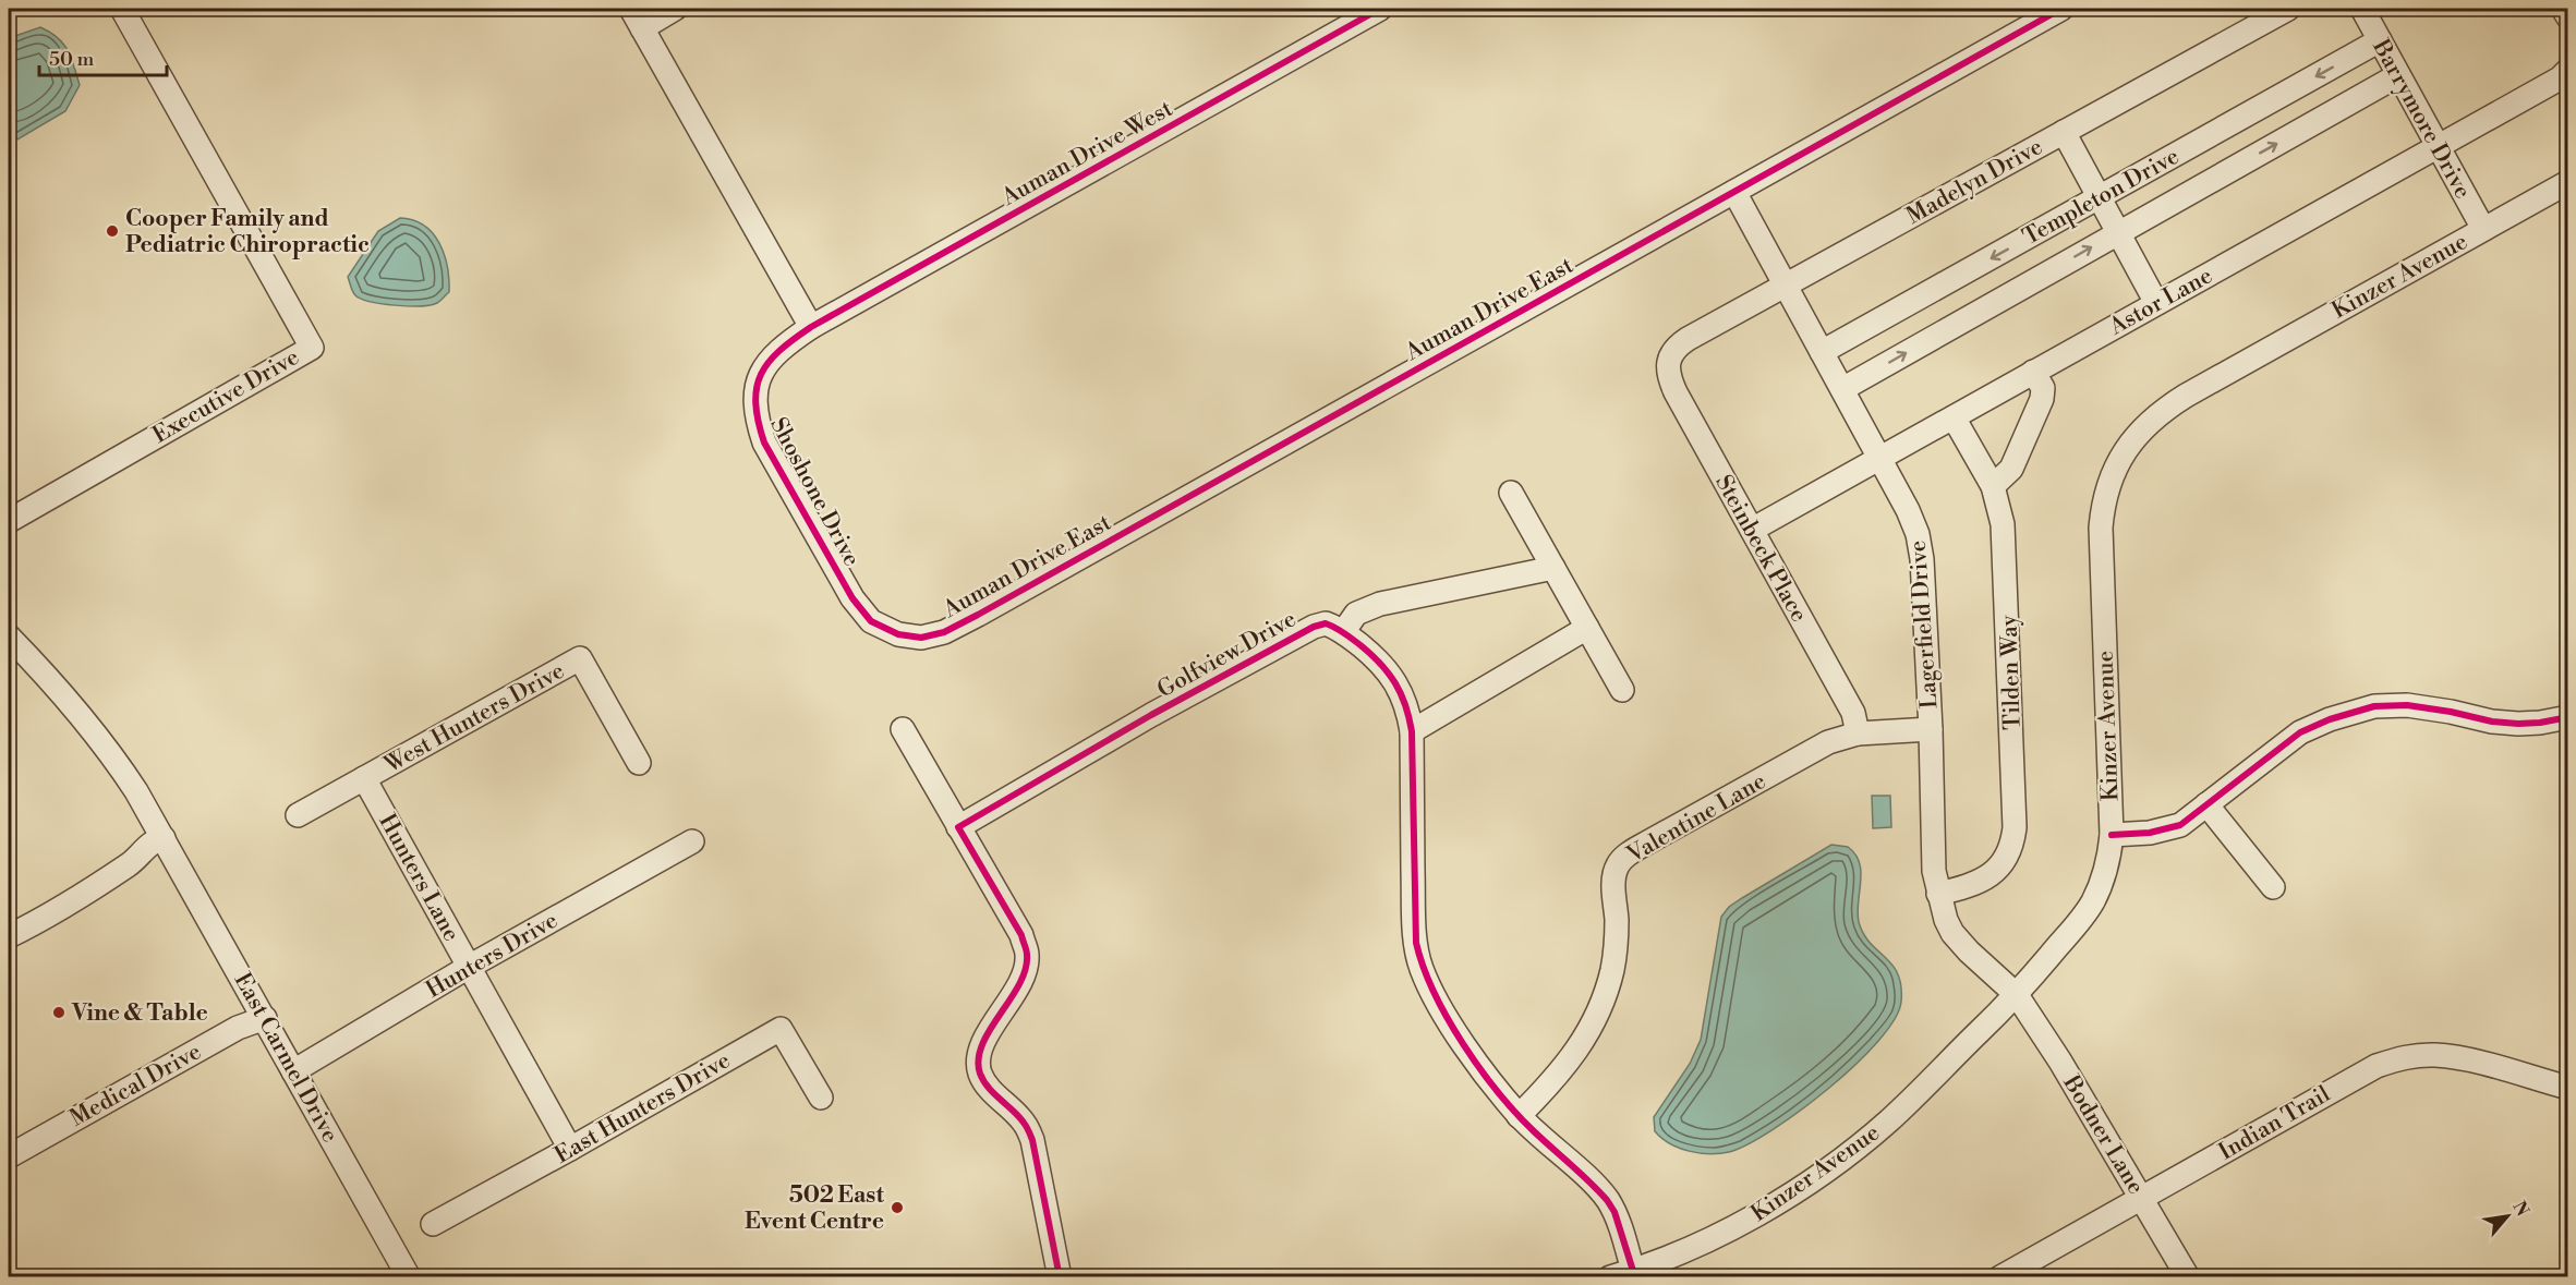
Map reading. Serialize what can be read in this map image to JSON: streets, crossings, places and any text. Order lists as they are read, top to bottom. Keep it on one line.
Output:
{"streets":{"street":["Barrymore Drive","Auman Drive West","Madelyn Drive","Templeton Drive","Kinzer Avenue","Astor Lane","Auman Drive East","Executive Drive","Shoshone Drive","Steinbeck Place","Lagerfield Drive","Golfview Drive","Tilden Way","West Hunters Drive","Valentine Lane","Hunters Lane","Hunters Drive","East Carmel Drive","Medical Drive","East Hunters Drive","Indian Trail","Bodner Lane"]},"crossings":[["Barrymore Drive","Templeton Drive"],["Barrymore Drive","Kinzer Avenue"],["Barrymore Drive","Astor Lane"],["Auman Drive West","Shoshone Drive"],["Madelyn Drive","Steinbeck Place"],["Madelyn Drive","Lagerfield Drive"],["Templeton Drive","Lagerfield Drive"],["Kinzer Avenue","Lagerfield Drive"],["Kinzer Avenue","Golfview Drive"],["Kinzer Avenue","Bodner Lane"],["Astor Lane","Steinbeck Place"],["Astor Lane","Lagerfield Drive"],["Astor Lane","Tilden Way"],["Auman Drive East","Shoshone Drive"],["Auman Drive East","Lagerfield Drive"],["Steinbeck Place","Valentine Lane"],["Lagerfield Drive","Tilden Way"],["Lagerfield Drive","Valentine Lane"],["Lagerfield Drive","Bodner Lane"],["Golfview Drive","Valentine Lane"],["West Hunters Drive","Hunters Lane"],["Hunters Lane","Hunters Drive"],["Hunters Lane","East Hunters Drive"],["Hunters Drive","East Carmel Drive"],["East Carmel Drive","Medical Drive"],["Indian Trail","Bodner Lane"]],"places":["Cooper Family and Pediatric Chiropractic","Vine & Table","502 East Event Centre"],"scale_bar":"50 m","north":"top right"}
